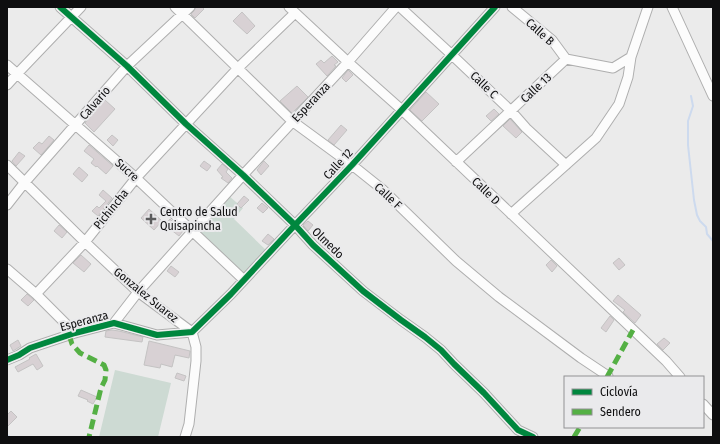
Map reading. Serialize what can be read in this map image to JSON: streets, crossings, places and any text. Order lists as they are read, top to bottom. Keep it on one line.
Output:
{"streets":{"street":["Calle B","Calle C","Calle 13","Esperanza","Calvario","Calle 12","Sucre","Calle D","Calle F","Pichincha","Olmedo","Gonzalez Suarez"]},"crossings":[["Calle B","Calle 13"],["Calle C","Calle 13"],["Calle C","Calle 12"],["Calle 13","Calle D"],["Esperanza","Calle 12"],["Esperanza","Sucre"],["Esperanza","Calle D"],["Esperanza","Calle F"],["Esperanza","Olmedo"],["Esperanza","Gonzalez Suarez"],["Calvario","Sucre"],["Calvario","Calle F"],["Calvario","Olmedo"],["Calvario","Gonzalez Suarez"],["Calle 12","Sucre"],["Calle 12","Calle D"],["Calle 12","Calle F"],["Calle 12","Olmedo"],["Calle 12","Gonzalez Suarez"],["Sucre","Pichincha"],["Calle D","Pichincha"],["Calle F","Pichincha"],["Pichincha","Olmedo"],["Pichincha","Gonzalez Suarez"]],"places":{"health":["Centro de Salud Quisapincha"]},"legend":["Ciclovía","Sendero"]}
